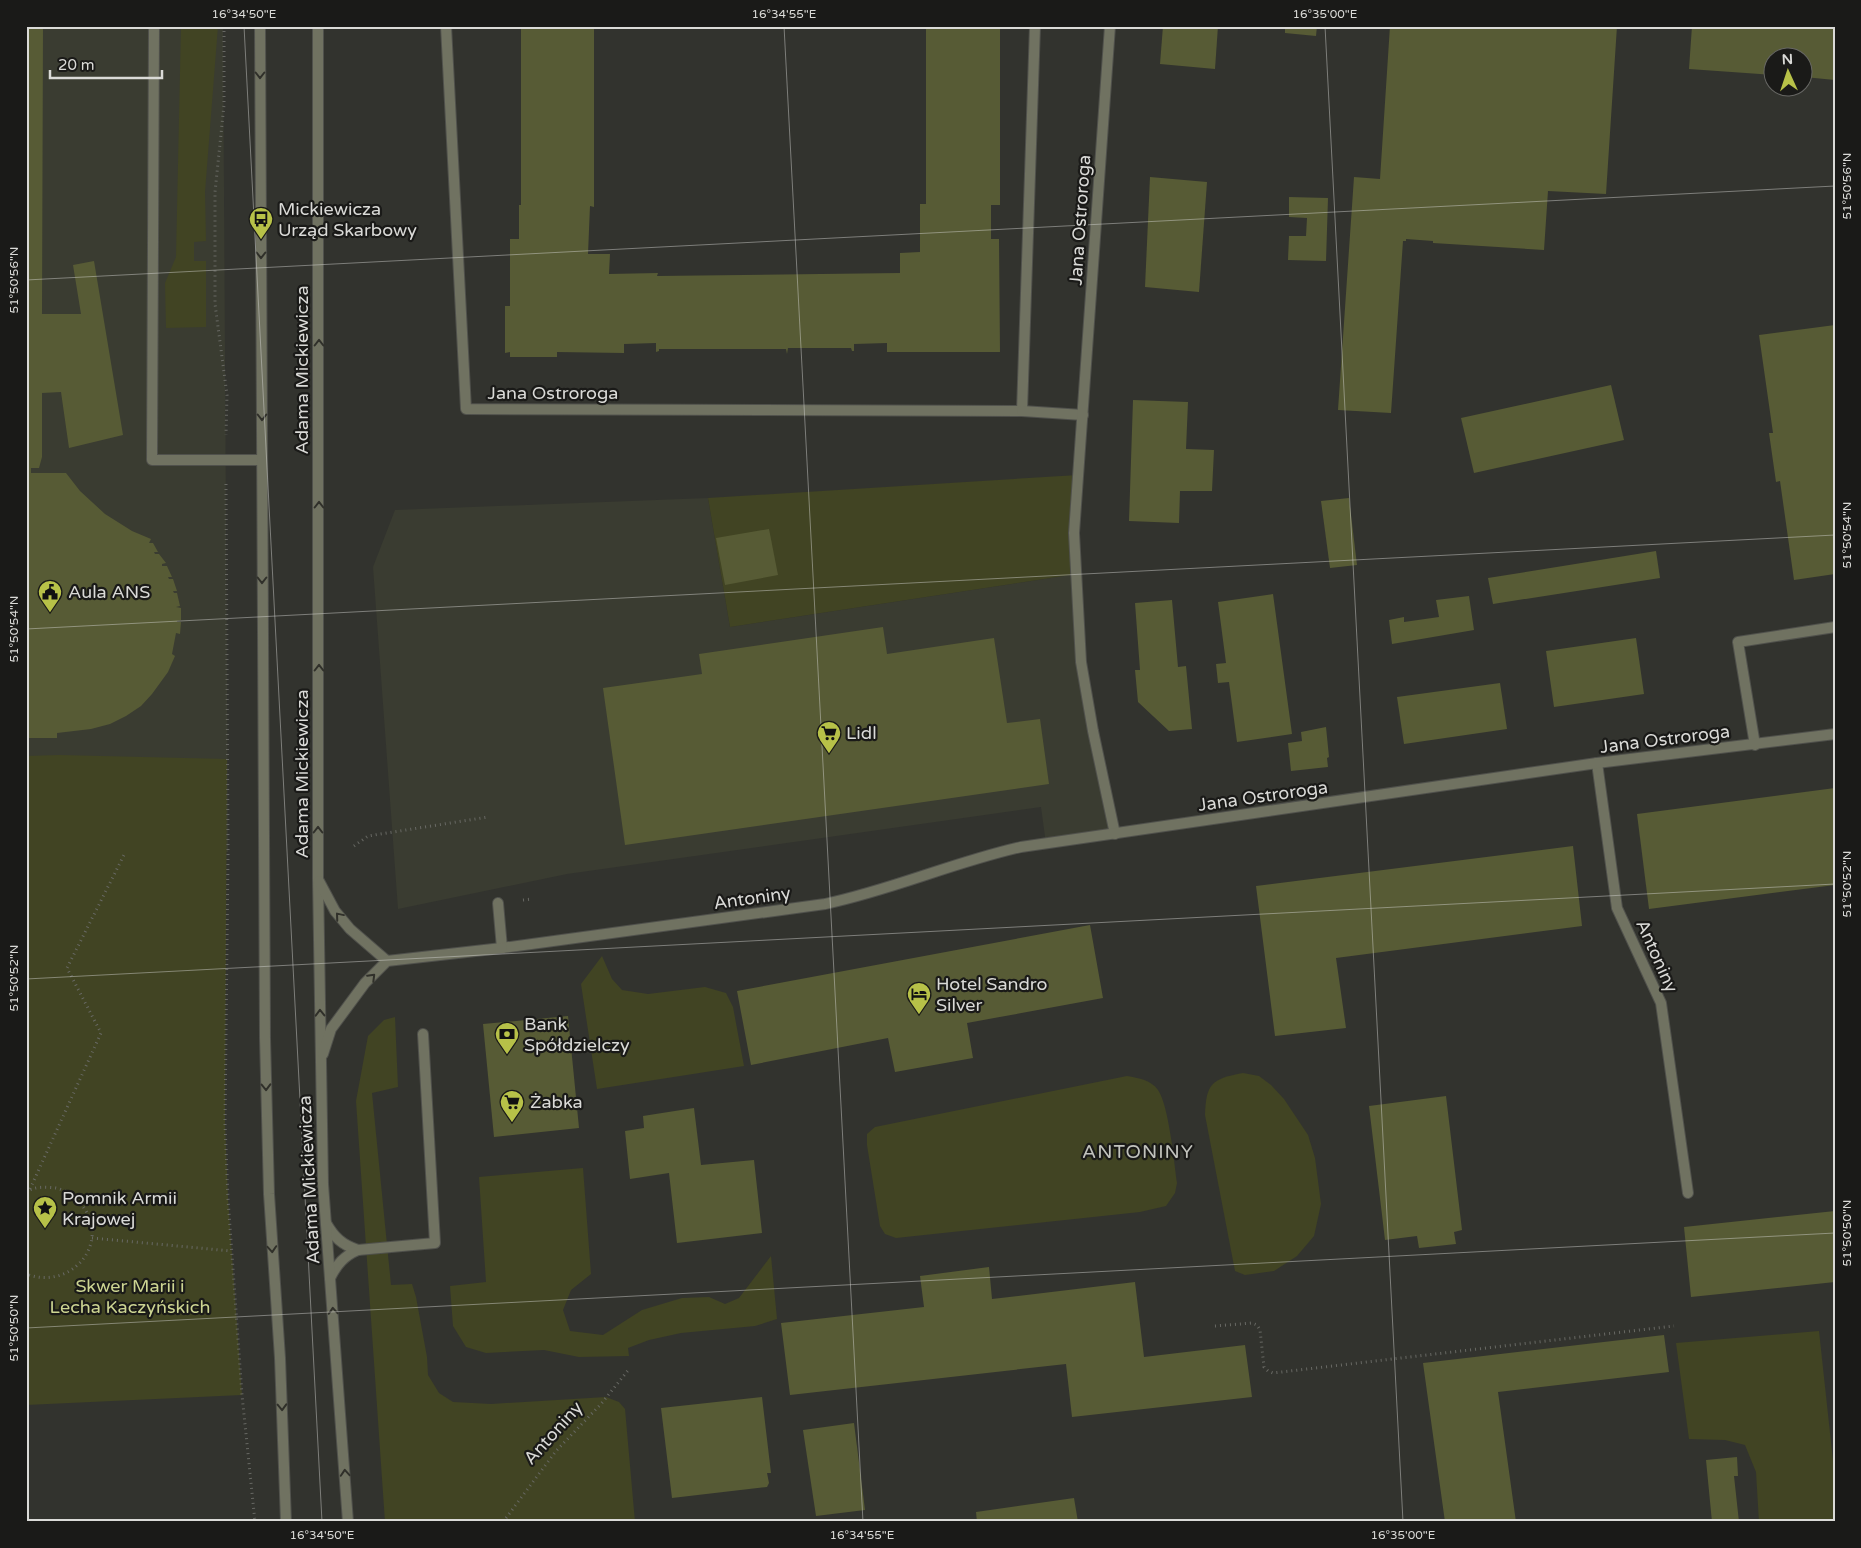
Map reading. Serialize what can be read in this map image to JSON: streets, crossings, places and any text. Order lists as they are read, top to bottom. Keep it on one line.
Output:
{"streets":{"street":["Jana Ostroroga","Adama Mickiewicza","Antoniny"]},"crossings":[["Jana Ostroroga","Antoniny"]],"districts":["ANTONINY"],"parks":["Skwer Marii i Lecha Kaczyńskich"],"places":{"bus stop":["Mickiewicza Urząd Skarbowy"],"public building":["Aula ANS"],"supermarket":["Lidl","Żabka"],"hotel":["Hotel Sandro Silver"],"bank":["Bank Spółdzielczy"],"place":["Pomnik Armii Krajowej"]},"scale_bar":"20 m","north":"top","coordinates":["16°34'50\"E","16°34'55\"E","16°35'00\"E","51°50'56\"N","51°50'54\"N","51°50'52\"N","51°50'50\"N"]}
